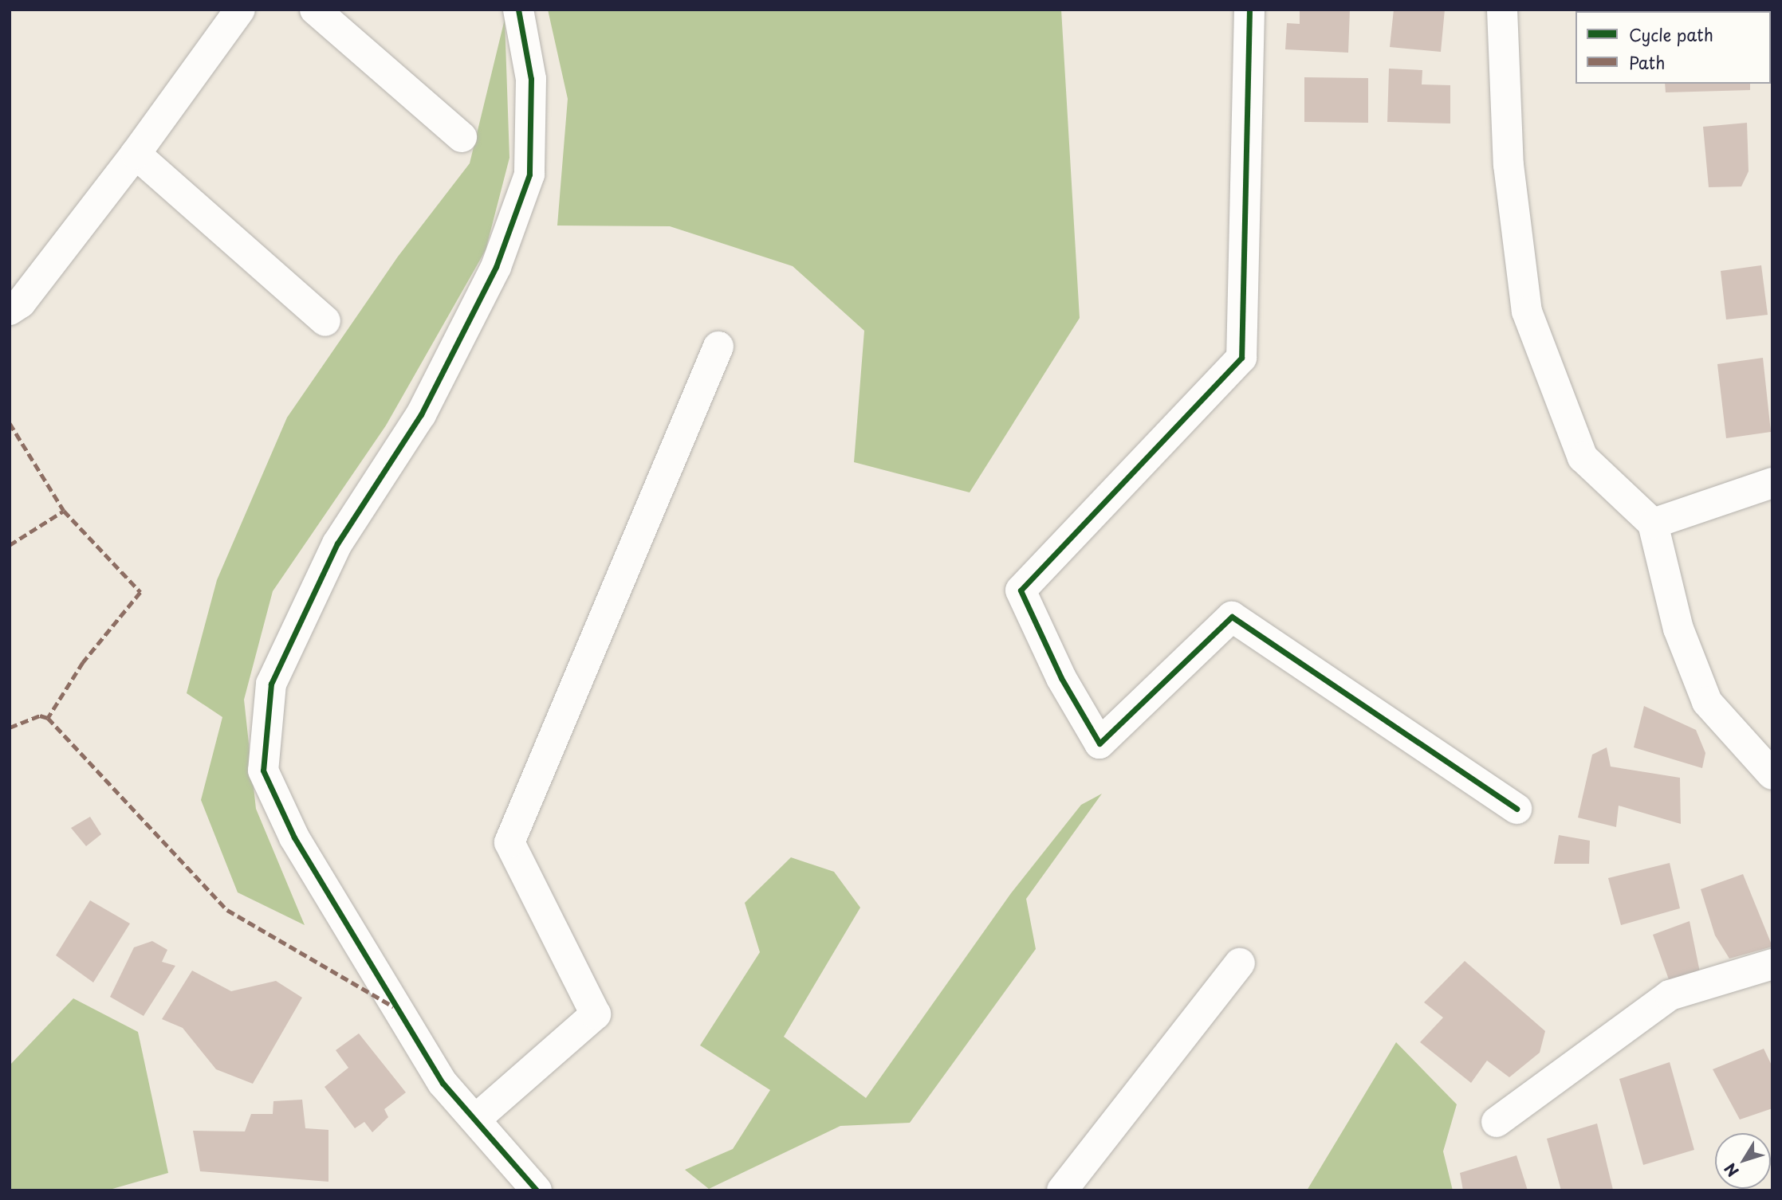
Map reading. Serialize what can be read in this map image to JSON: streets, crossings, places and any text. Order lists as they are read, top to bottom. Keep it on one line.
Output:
{"legend":["Cycle path","Path"],"north":"bottom left"}
